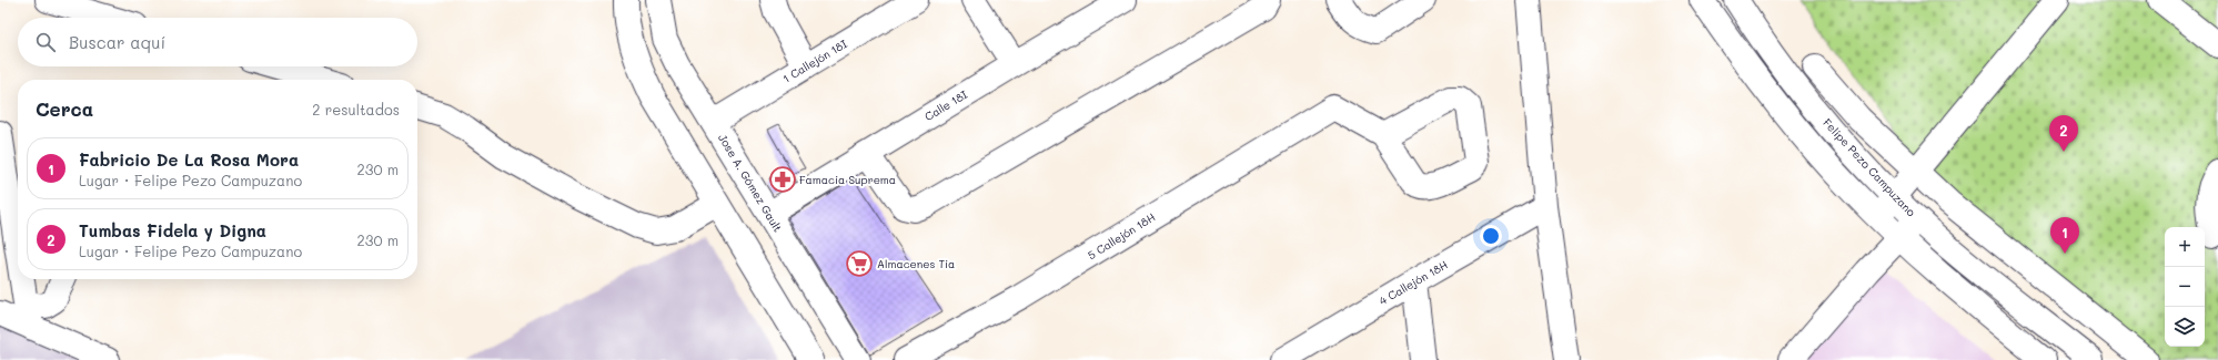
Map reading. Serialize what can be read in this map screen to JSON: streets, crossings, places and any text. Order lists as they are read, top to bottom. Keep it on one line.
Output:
{"streets":{"street":["1 Callejón 18I","Calle 18I","Felipe Pezo Campuzano","Jose A. Gómez Gault","5 Callejón 18H","4 Callejón 18H"]},"crossings":[["1 Callejón 18I","Jose A. Gómez Gault"],["Calle 18I","Jose A. Gómez Gault"]],"places":{"pharmacy":["Famacia Suprema"],"supermarket":["Almacenes Tia"]},"page":{"search":"Buscar aquí","heading":["Cerca","2 resultados"],"pins":["2","1"],"list":[{"mark":"1","name":"Fabricio De La Rosa Mora","note":"Lugar · Felipe Pezo Campuzano","value":"230 m"},{"mark":"2","name":"Tumbas Fidela y Digna","note":"Lugar · Felipe Pezo Campuzano","value":"230 m"}],"map_buttons":["+","−"]}}
